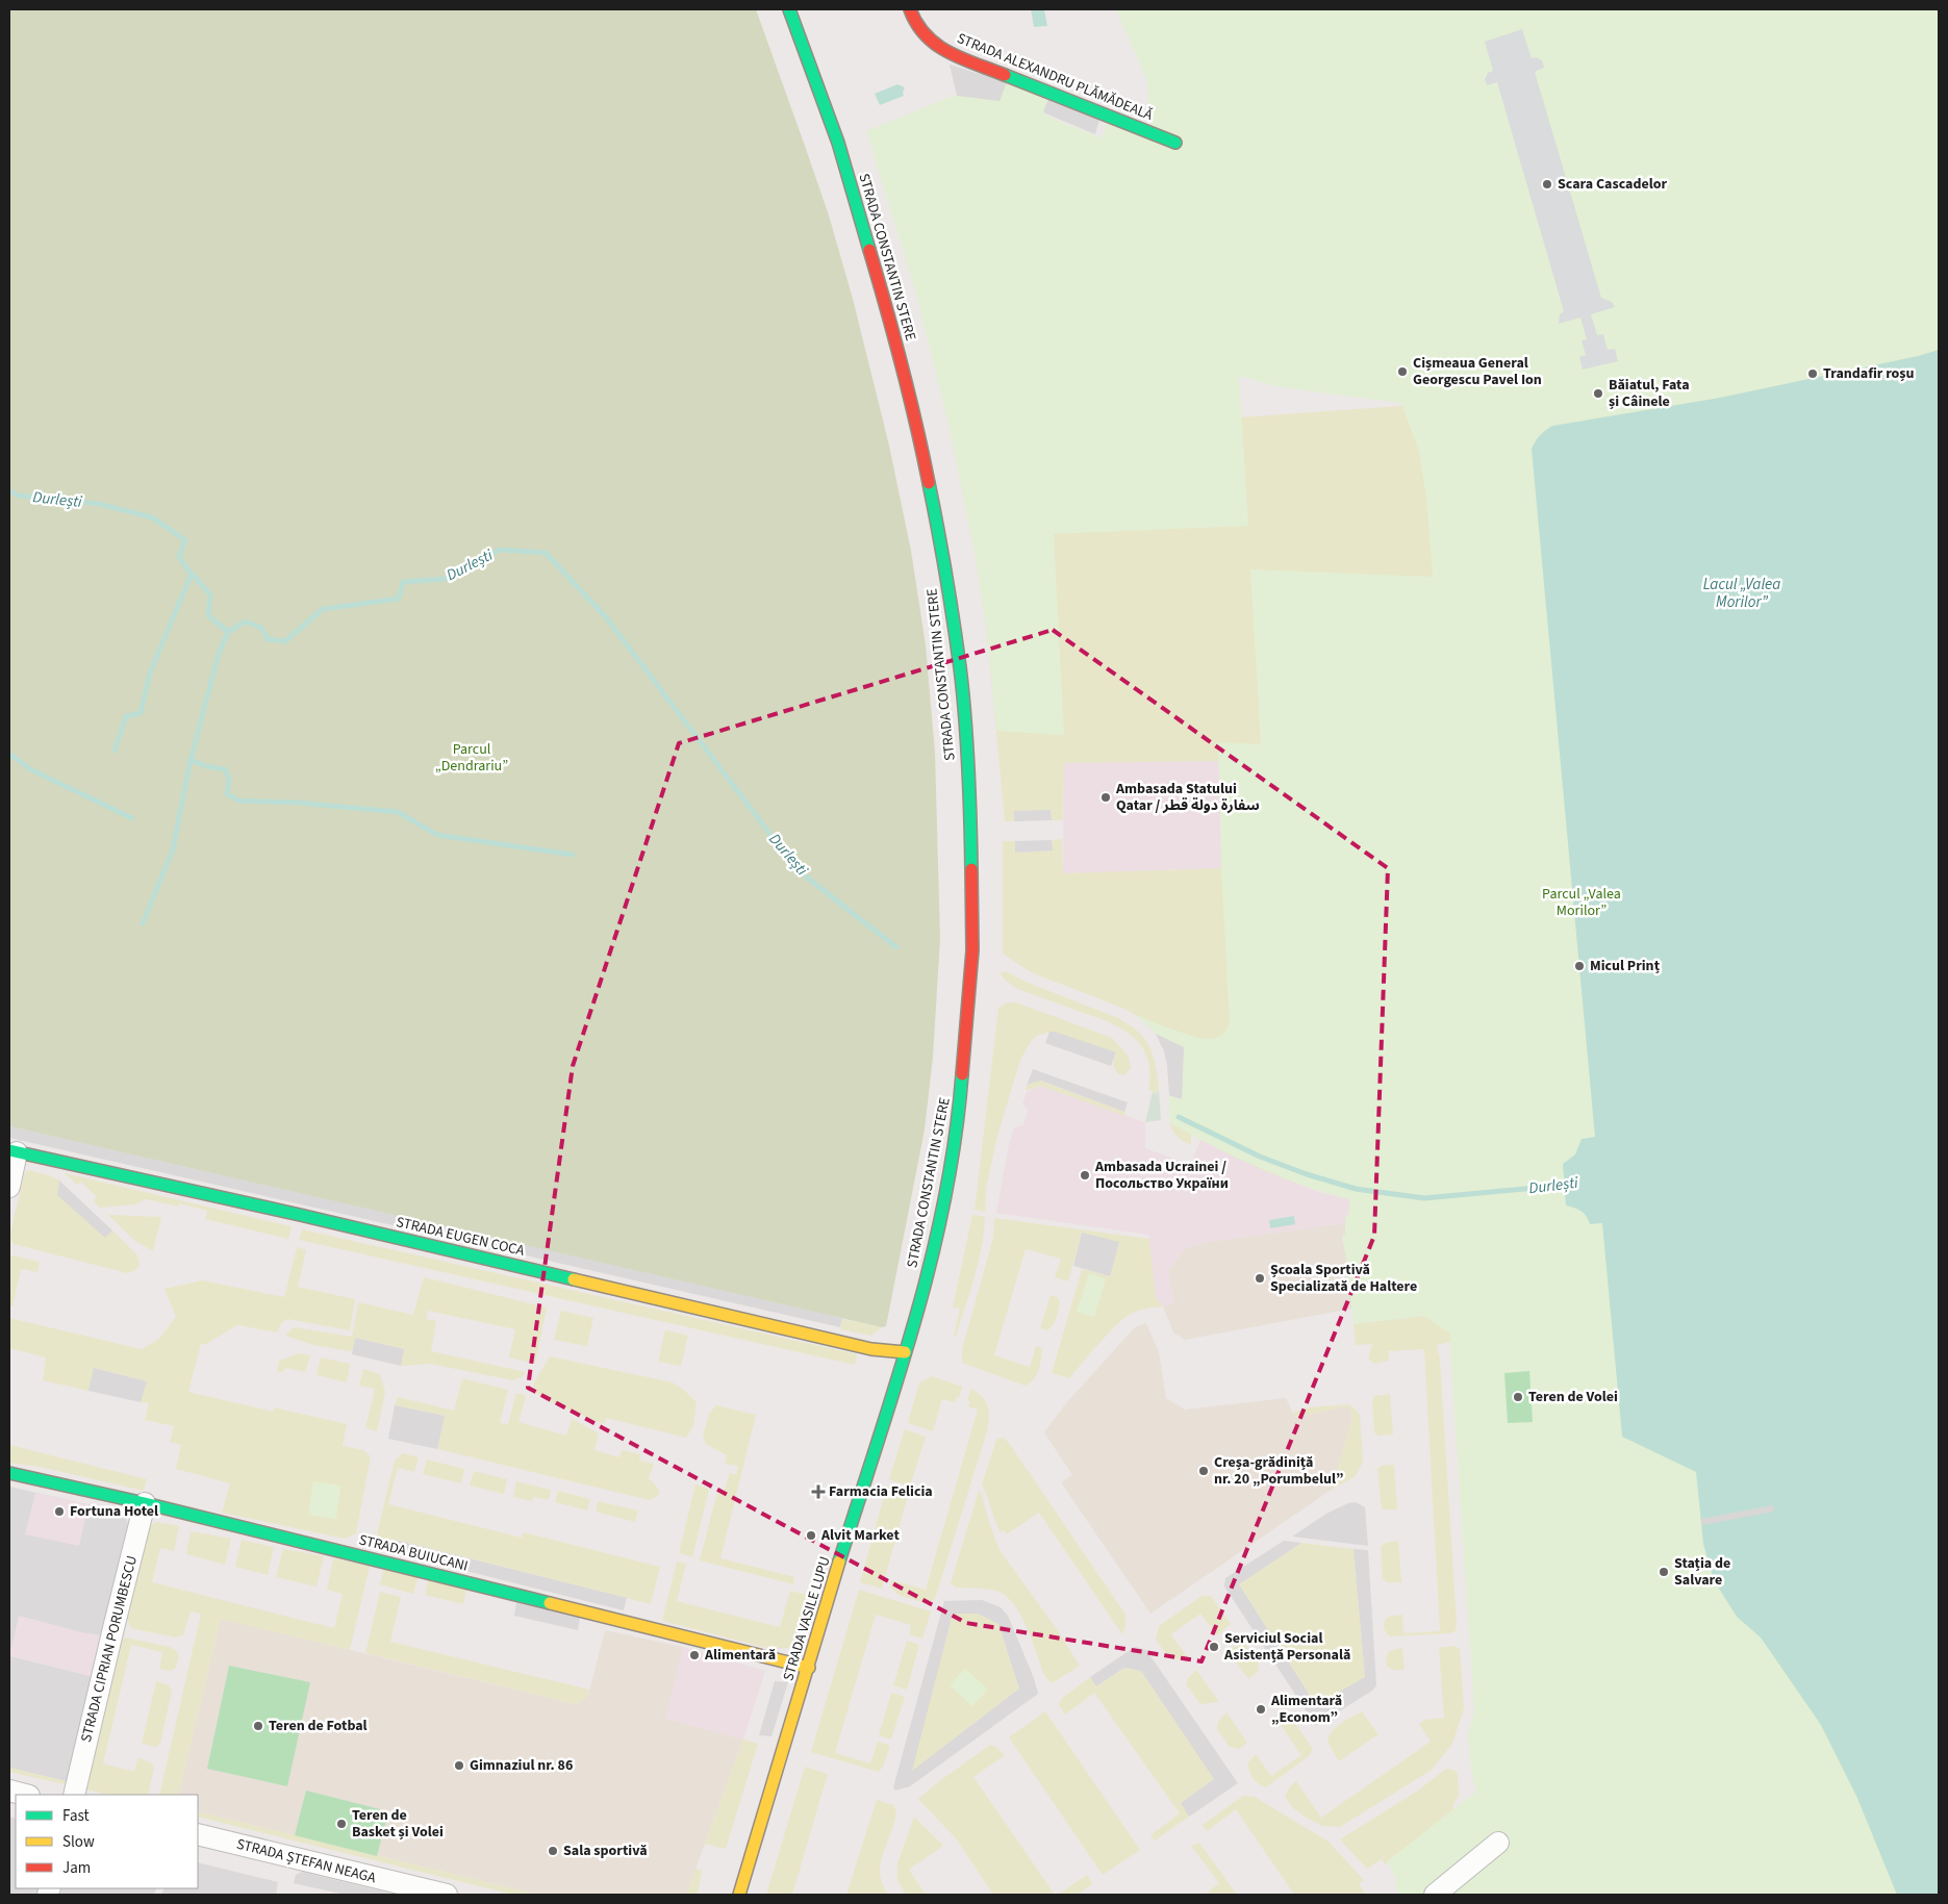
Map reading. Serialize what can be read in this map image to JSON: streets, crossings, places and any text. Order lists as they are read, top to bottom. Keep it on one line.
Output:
{"streets":{"street":["STRADA ALEXANDRU PLĂMĂDEALĂ","STRADA CONSTANTIN STERE","STRADA EUGEN COCA","STRADA BUIUCANI","STRADA VASILE LUPU","STRADA CIPRIAN PORUMBESCU","STRADA ȘTEFAN NEAGA"]},"crossings":[["STRADA CONSTANTIN STERE","STRADA EUGEN COCA"],["STRADA CONSTANTIN STERE","STRADA VASILE LUPU"],["STRADA EUGEN COCA","STRADA VASILE LUPU"],["STRADA BUIUCANI","STRADA VASILE LUPU"],["STRADA BUIUCANI","STRADA CIPRIAN PORUMBESCU"]],"water":["Durlești","Lacul „Valea Morilor”"],"parks":["Parcul „Dendrariu”","Parcul „Valea Morilor”"],"places":{"other":["Scara Cascadelor","Cișmeaua General Georgescu Pavel Ion","Trandafir roșu","Băiatul, Fata și Câinele","Ambasada Statului Qatar / سفارة دولة قطر","Micul Prinț","Ambasada Ucrainei / Посольство України","Școala Sportivă Specializată de Haltere","Teren de Volei","Creșa-grădiniță nr. 20 „Porumbelul”","Fortuna Hotel","Alvit Market","Stația de Salvare","Serviciul Social Asistență Personală","Alimentară","Alimentară „Econom”","Teren de Fotbal","Gimnaziul nr. 86","Teren de Basket și Volei","Sala sportivă"],"health":["Farmacia Felicia"]},"legend":["Fast","Slow","Jam"]}
